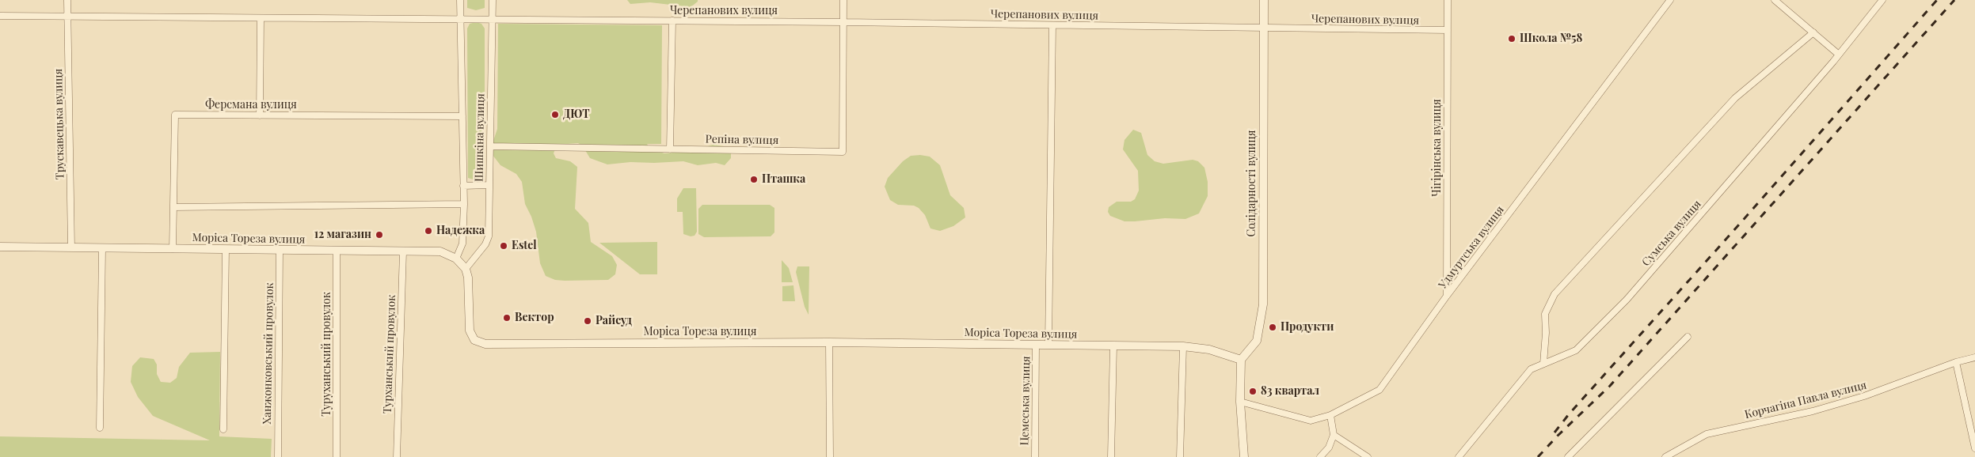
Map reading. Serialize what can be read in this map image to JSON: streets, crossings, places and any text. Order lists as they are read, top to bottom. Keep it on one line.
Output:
{"streets":{"street":["Черепанових вулиця","Ферсмана вулиця","Трускавецька вулиця","Шишкiна вулиця","Репiна вулиця","Чiгiрiнська вулиця","Солідарності вулиця","Сумська вулиця","Моріса Тореза вулиця","Удмуртська вулиця","Ханжонковський провулок","Туруханський провулок","Турханський провулок","Корчагіна Павла вулиця","Цемеська вулиця"]},"crossings":[["Черепанових вулиця","Трускавецька вулиця"],["Черепанових вулиця","Шишкiна вулиця"],["Черепанових вулиця","Репiна вулиця"],["Черепанових вулиця","Чiгiрiнська вулиця"],["Черепанових вулиця","Солідарності вулиця"],["Ферсмана вулиця","Моріса Тореза вулиця"],["Трускавецька вулиця","Моріса Тореза вулиця"],["Шишкiна вулиця","Репiна вулиця"],["Шишкiна вулиця","Моріса Тореза вулиця"],["Чiгiрiнська вулиця","Удмуртська вулиця"],["Солідарності вулиця","Моріса Тореза вулиця"],["Моріса Тореза вулиця","Ханжонковський провулок"],["Моріса Тореза вулиця","Туруханський провулок"],["Моріса Тореза вулиця","Турханський провулок"],["Моріса Тореза вулиця","Цемеська вулиця"]],"places":["Школа №58","ДЮТ","Пташка","Надежка","12 магазин","Estel","Вектор","Райсуд","Продукти","83 квартал"]}
